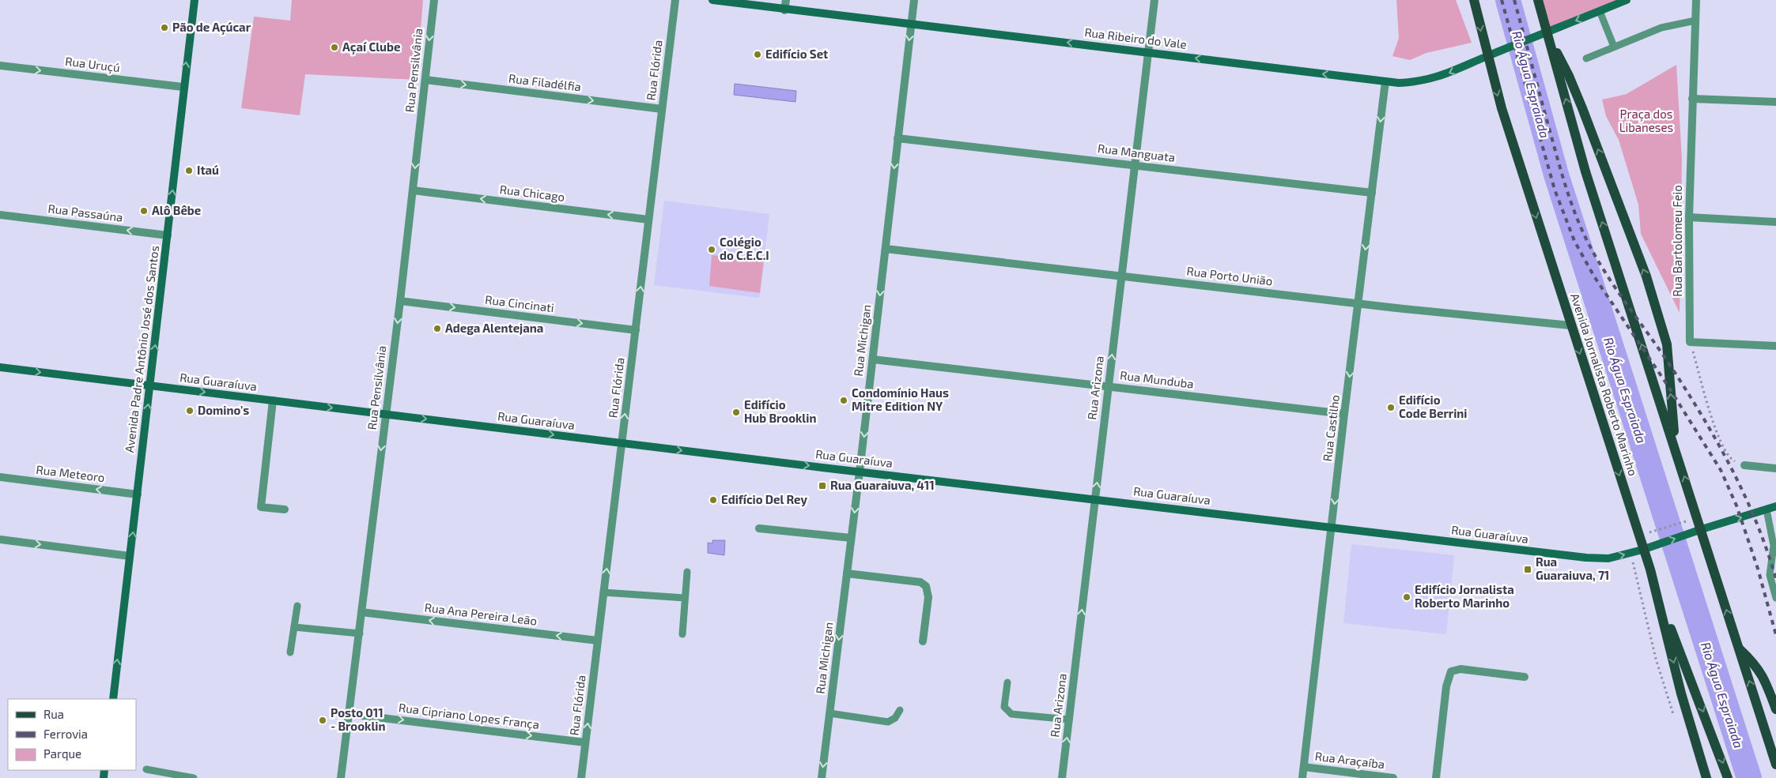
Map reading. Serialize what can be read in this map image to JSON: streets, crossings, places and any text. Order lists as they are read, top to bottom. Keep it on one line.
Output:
{"streets":{"main road":["Avenida Jornalista Roberto Marinho"],"street":["Rua Ribeiro do Vale","Rua Uruçú","Rua Pensilvânia","Rua Flórida","Rua Filadélfia","Rua Manguata","Rua Chicago","Rua Passaúna","Rua Bartolomeu Feio","Rua Porto União","Rua Cincinati","Rua Michigan","Avenida Padre Antônio José dos Santos","Rua Munduba","Rua Guaraíuva","Rua Arizona","Rua Castilho","Rua Meteoro","Rua Ana Pereira Leão","Rua Cipriano Lopes França","Rua Araçaíba"]},"crossings":[["Rua Ribeiro do Vale","Rua Michigan"],["Rua Ribeiro do Vale","Avenida Jornalista Roberto Marinho"],["Rua Ribeiro do Vale","Rua Arizona"],["Rua Ribeiro do Vale","Rua Castilho"],["Rua Uruçú","Avenida Padre Antônio José dos Santos"],["Rua Pensilvânia","Rua Filadélfia"],["Rua Pensilvânia","Rua Chicago"],["Rua Pensilvânia","Rua Cincinati"],["Rua Pensilvânia","Rua Guaraíuva"],["Rua Pensilvânia","Rua Ana Pereira Leão"],["Rua Pensilvânia","Rua Cipriano Lopes França"],["Rua Flórida","Rua Filadélfia"],["Rua Flórida","Rua Chicago"],["Rua Flórida","Rua Cincinati"],["Rua Flórida","Rua Guaraíuva"],["Rua Flórida","Rua Ana Pereira Leão"],["Rua Flórida","Rua Cipriano Lopes França"],["Rua Manguata","Rua Michigan"],["Rua Manguata","Rua Arizona"],["Rua Manguata","Rua Castilho"],["Rua Passaúna","Avenida Padre Antônio José dos Santos"],["Rua Porto União","Rua Michigan"],["Rua Porto União","Avenida Jornalista Roberto Marinho"],["Rua Porto União","Rua Arizona"],["Rua Porto União","Rua Castilho"],["Rua Michigan","Rua Munduba"],["Rua Michigan","Rua Guaraíuva"],["Avenida Padre Antônio José dos Santos","Rua Guaraíuva"],["Avenida Padre Antônio José dos Santos","Rua Meteoro"],["Rua Munduba","Rua Arizona"],["Rua Munduba","Rua Castilho"],["Rua Guaraíuva","Avenida Jornalista Roberto Marinho"],["Rua Guaraíuva","Rua Arizona"],["Rua Guaraíuva","Rua Castilho"],["Rua Castilho","Rua Araçaíba"]],"one_way":["Rua Ribeiro do Vale","Rua Uruçú","Rua Pensilvânia","Rua Flórida","Rua Filadélfia","Rua Chicago","Rua Passaúna","Rua Cincinati","Rua Michigan","Avenida Padre Antônio José dos Santos","Rua Guaraíuva","Rua Arizona","Rua Castilho","Rua Ana Pereira Leão","Rua Cipriano Lopes França"],"water":["Rio Água Espraiada"],"parks":["Praça dos Libaneses"],"places":{"other":["Pão de Açúcar","Açaí Clube","Edifício Set","Itaú","Alô Bêbe","Colégio do C.E.C.I","Adega Alentejana","Condomínio Haus Mitre Edition NY","Edifício Code Berrini","Domino's","Edifício Hub Brooklin","Edifício Del Rey","Edifício Jornalista Roberto Marinho","Posto 011 - Brooklin"],"transit":["Rua Guaraiuva, 411","Rua Guaraiuva, 71"]},"legend":["Rua","Ferrovia","Parque"]}
